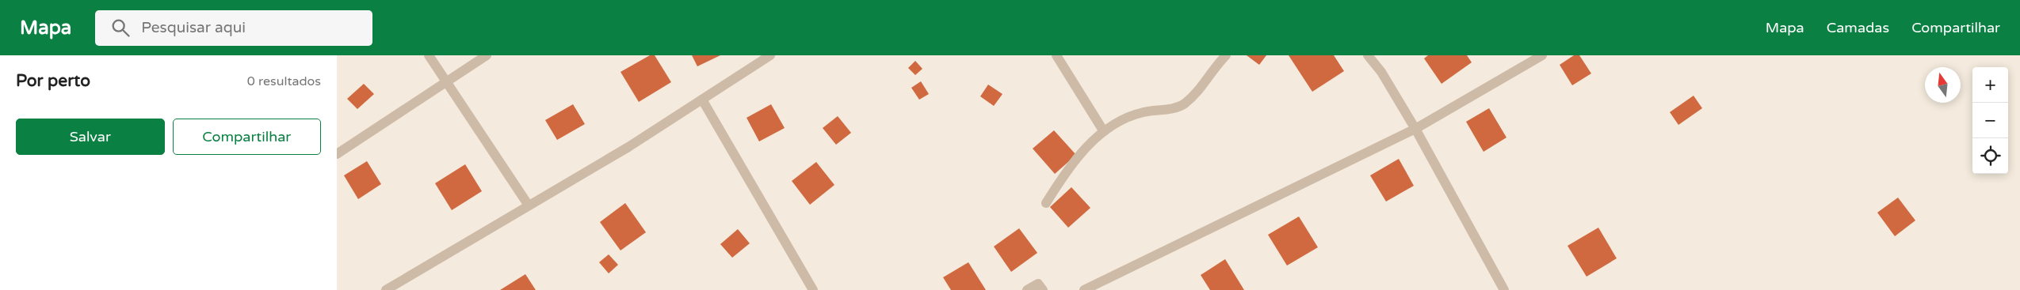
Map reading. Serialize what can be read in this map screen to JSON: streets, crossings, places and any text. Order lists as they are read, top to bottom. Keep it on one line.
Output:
{"north":"top","page":{"header":"Mapa","search":"Pesquisar aqui","nav":["Mapa","Camadas","Compartilhar"],"heading":["Por perto","0 resultados"],"map_buttons":["+","−"],"buttons":["Salvar","Compartilhar"]}}
